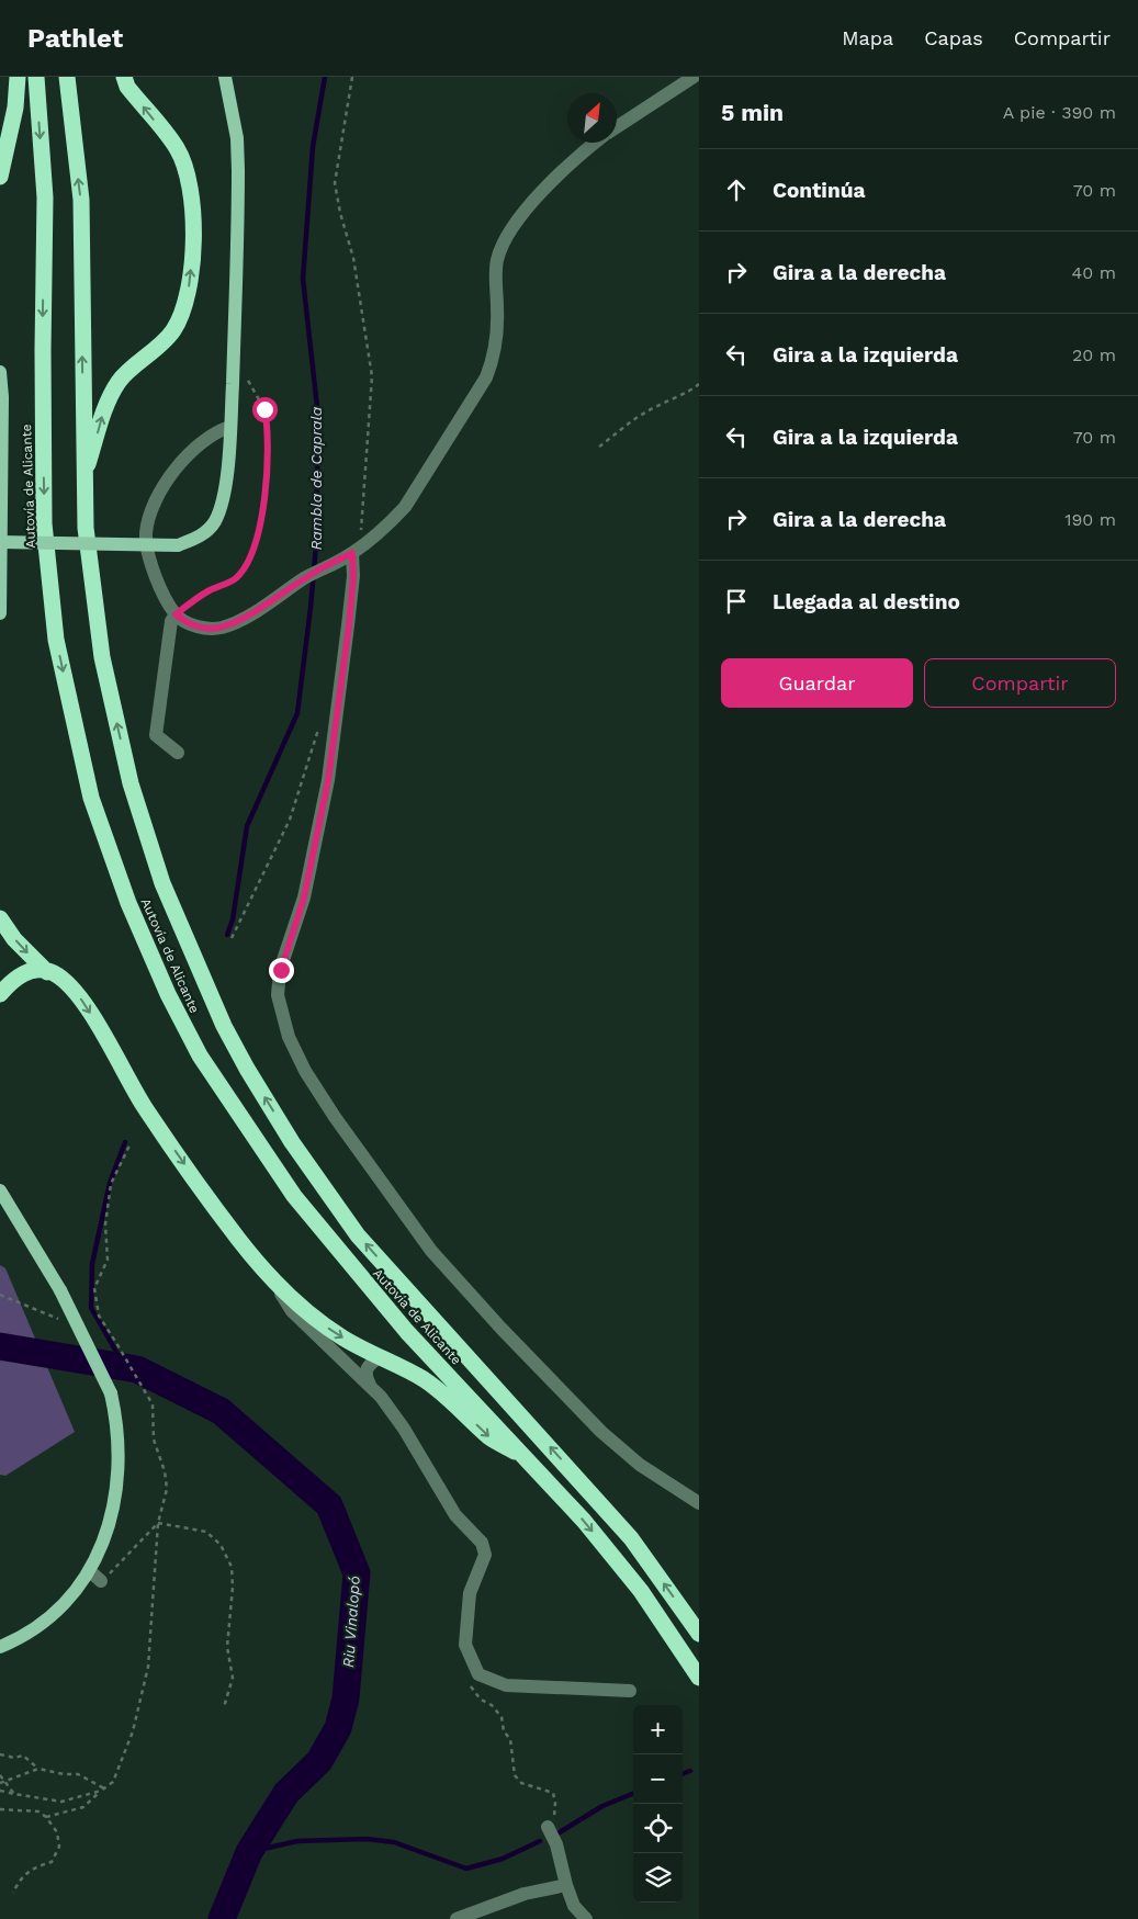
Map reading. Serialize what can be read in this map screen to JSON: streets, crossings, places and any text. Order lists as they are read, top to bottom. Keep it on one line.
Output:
{"streets":{"highway":["Autovía de Alicante"]},"water":["Rambla de Caprala","Riu Vinalopó"],"north":"top right","page":{"header":"Pathlet","nav":["Mapa","Capas","Compartir"],"heading":["5 min","A pie · 390 m"],"list":[["Continúa","70 m"],["Gira a la derecha","40 m"],["Gira a la izquierda","20 m"],["Gira a la izquierda","70 m"],["Gira a la derecha","190 m"],"Llegada al destino"],"buttons":["Guardar","Compartir"],"map_buttons":["+","−"]}}
